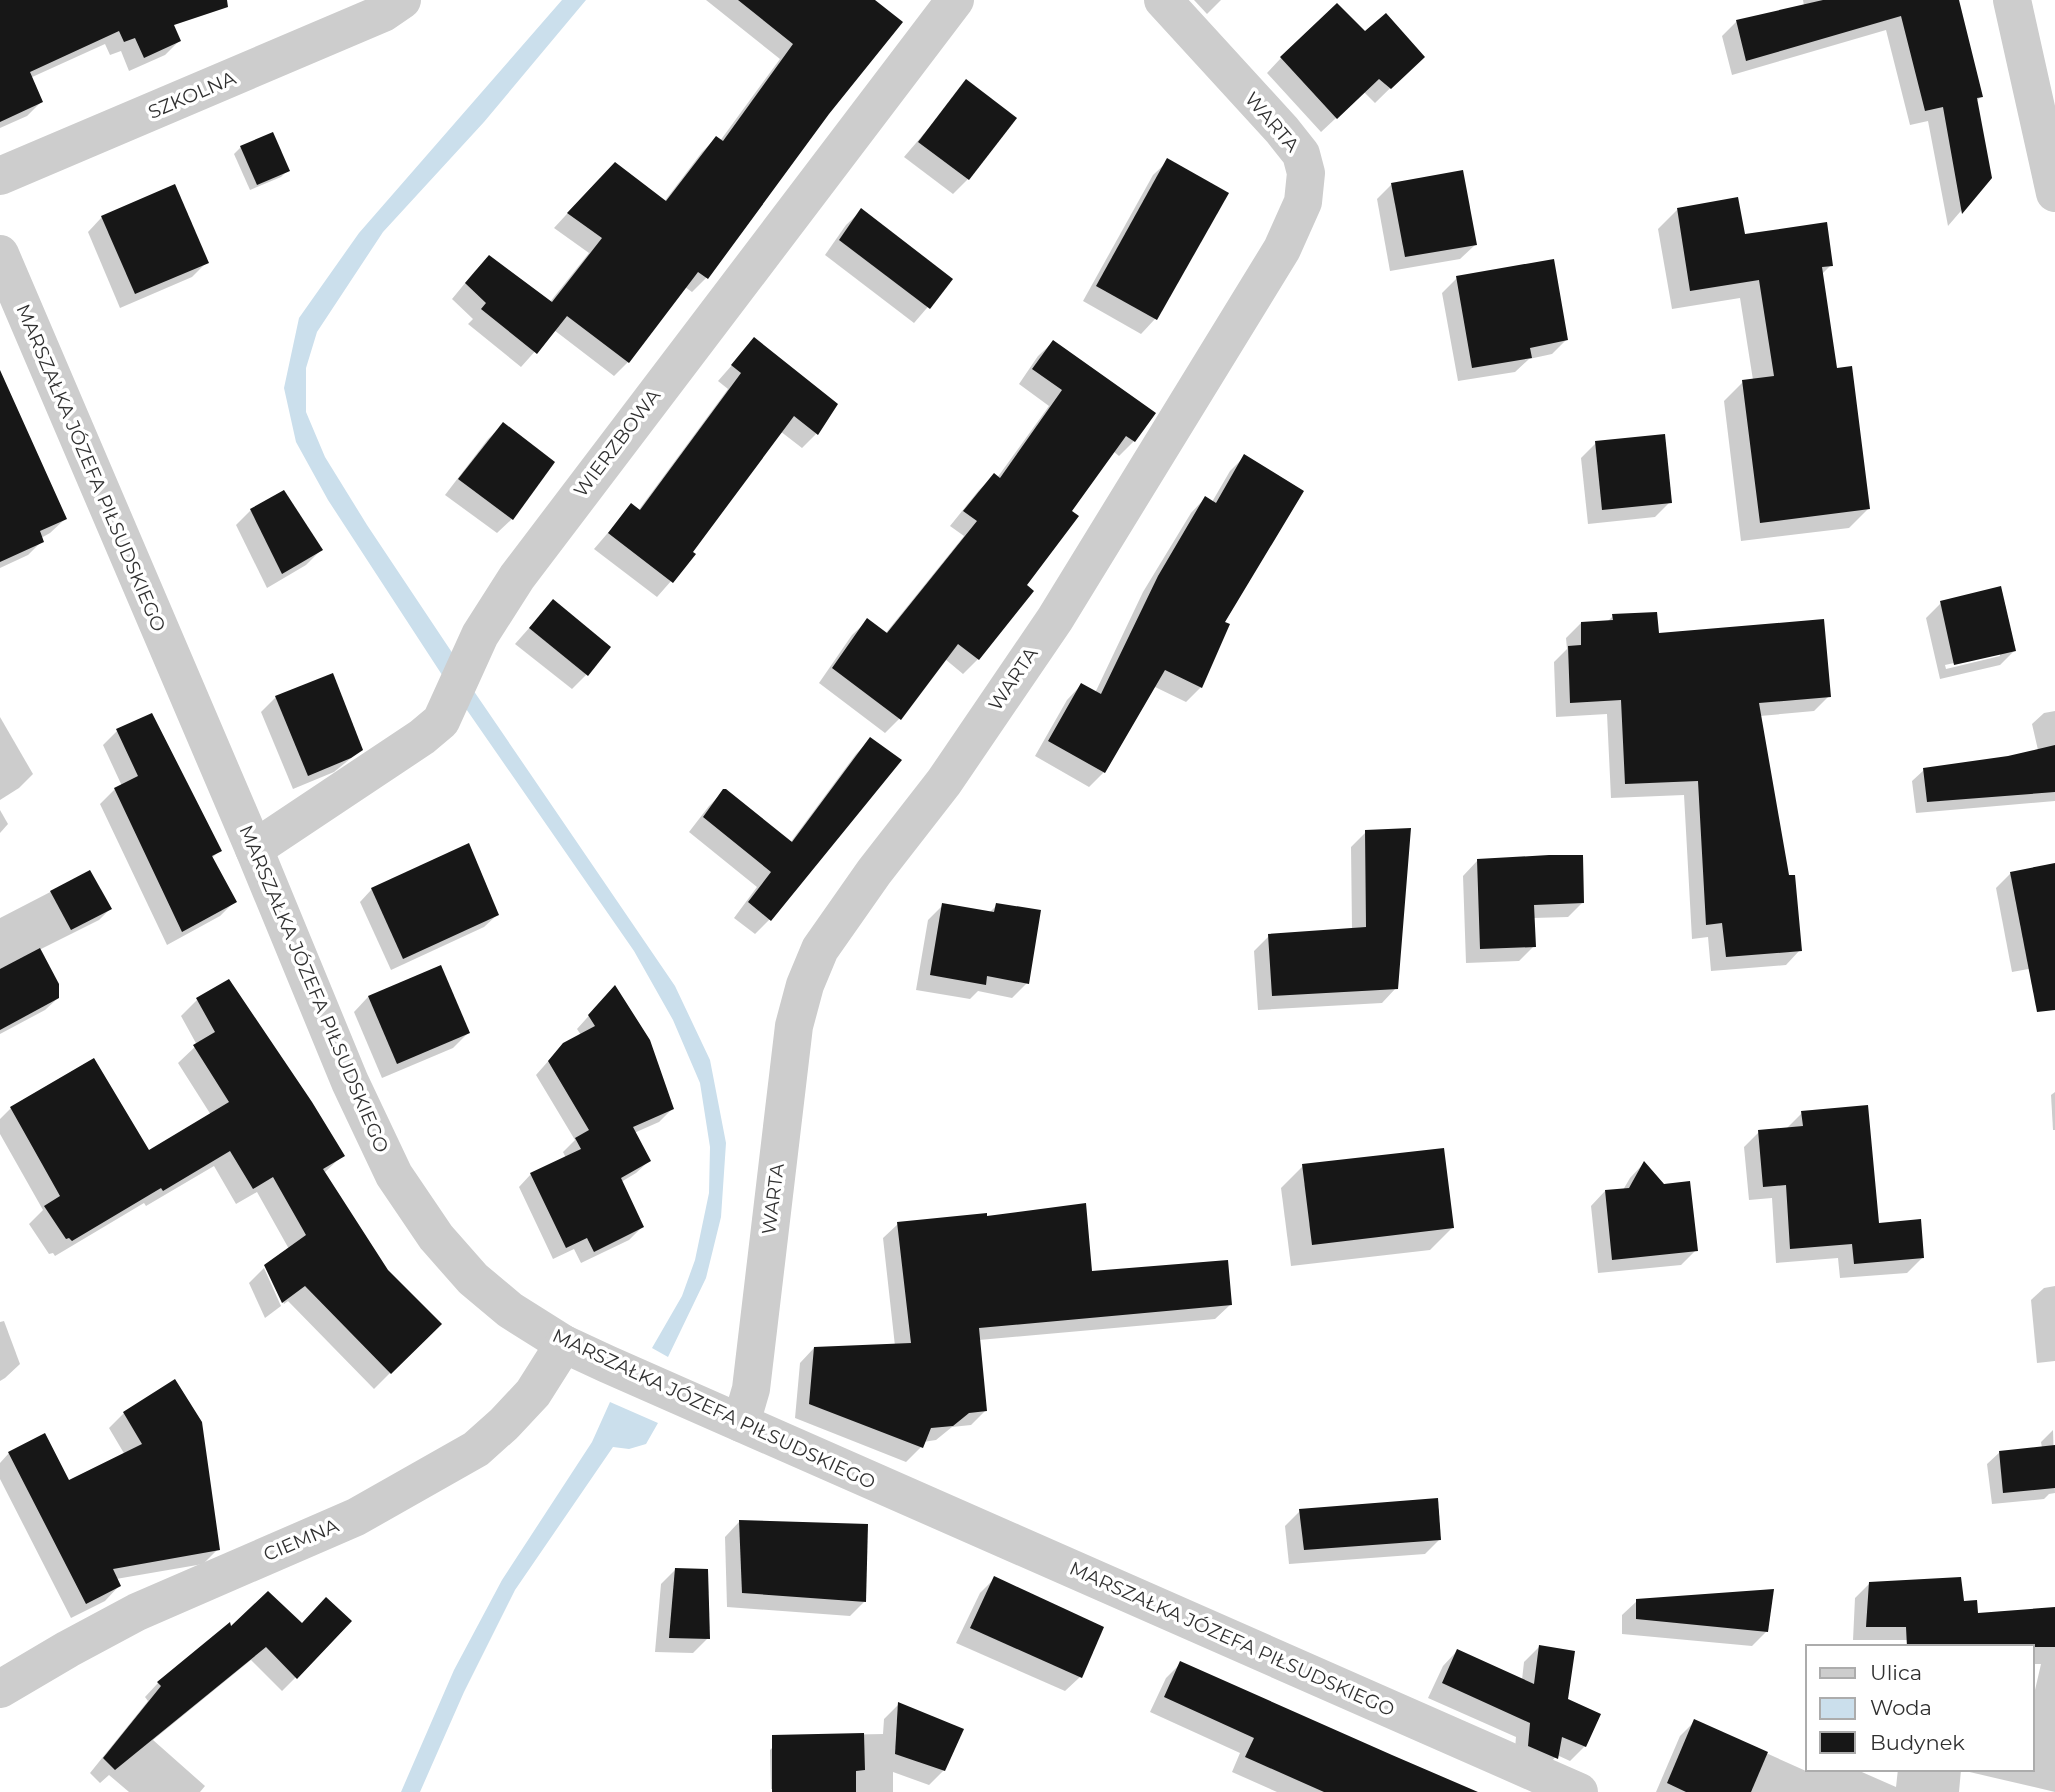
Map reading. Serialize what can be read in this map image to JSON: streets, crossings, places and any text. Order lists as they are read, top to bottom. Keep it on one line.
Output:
{"streets":{"street":["SZKOLNA","WARTA","WIERZBOWA","MARSZAŁKA JÓZEFA PIŁSUDSKIEGO","CIEMNA"]},"crossings":[["WARTA","MARSZAŁKA JÓZEFA PIŁSUDSKIEGO"],["WIERZBOWA","MARSZAŁKA JÓZEFA PIŁSUDSKIEGO"],["MARSZAŁKA JÓZEFA PIŁSUDSKIEGO","CIEMNA"]],"legend":["Ulica","Woda","Budynek"]}
